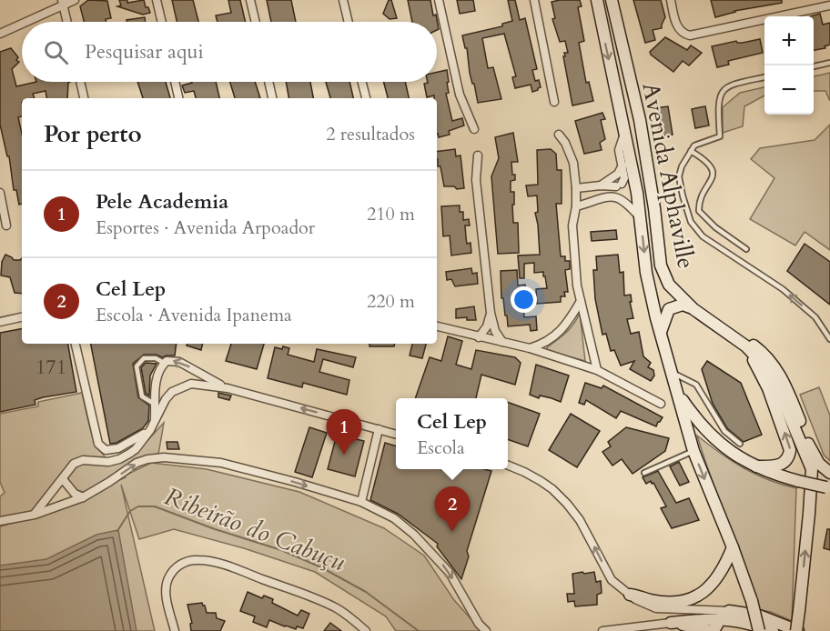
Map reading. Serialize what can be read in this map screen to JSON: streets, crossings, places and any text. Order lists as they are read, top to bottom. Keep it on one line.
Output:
{"streets":{"main road":["Avenida Alphaville"]},"water":["Ribeirão do Cabuçu"],"house_numbers":["171"],"page":{"map_buttons":["+","−"],"search":"Pesquisar aqui","heading":["Por perto","2 resultados"],"list":[{"mark":"1","name":"Pele Academia","note":"Esportes · Avenida Arpoador","value":"210 m"},{"mark":"2","name":"Cel Lep","note":"Escola · Avenida Ipanema","value":"220 m"}],"popup":["Cel Lep","Escola"],"pins":["1","2"]}}
